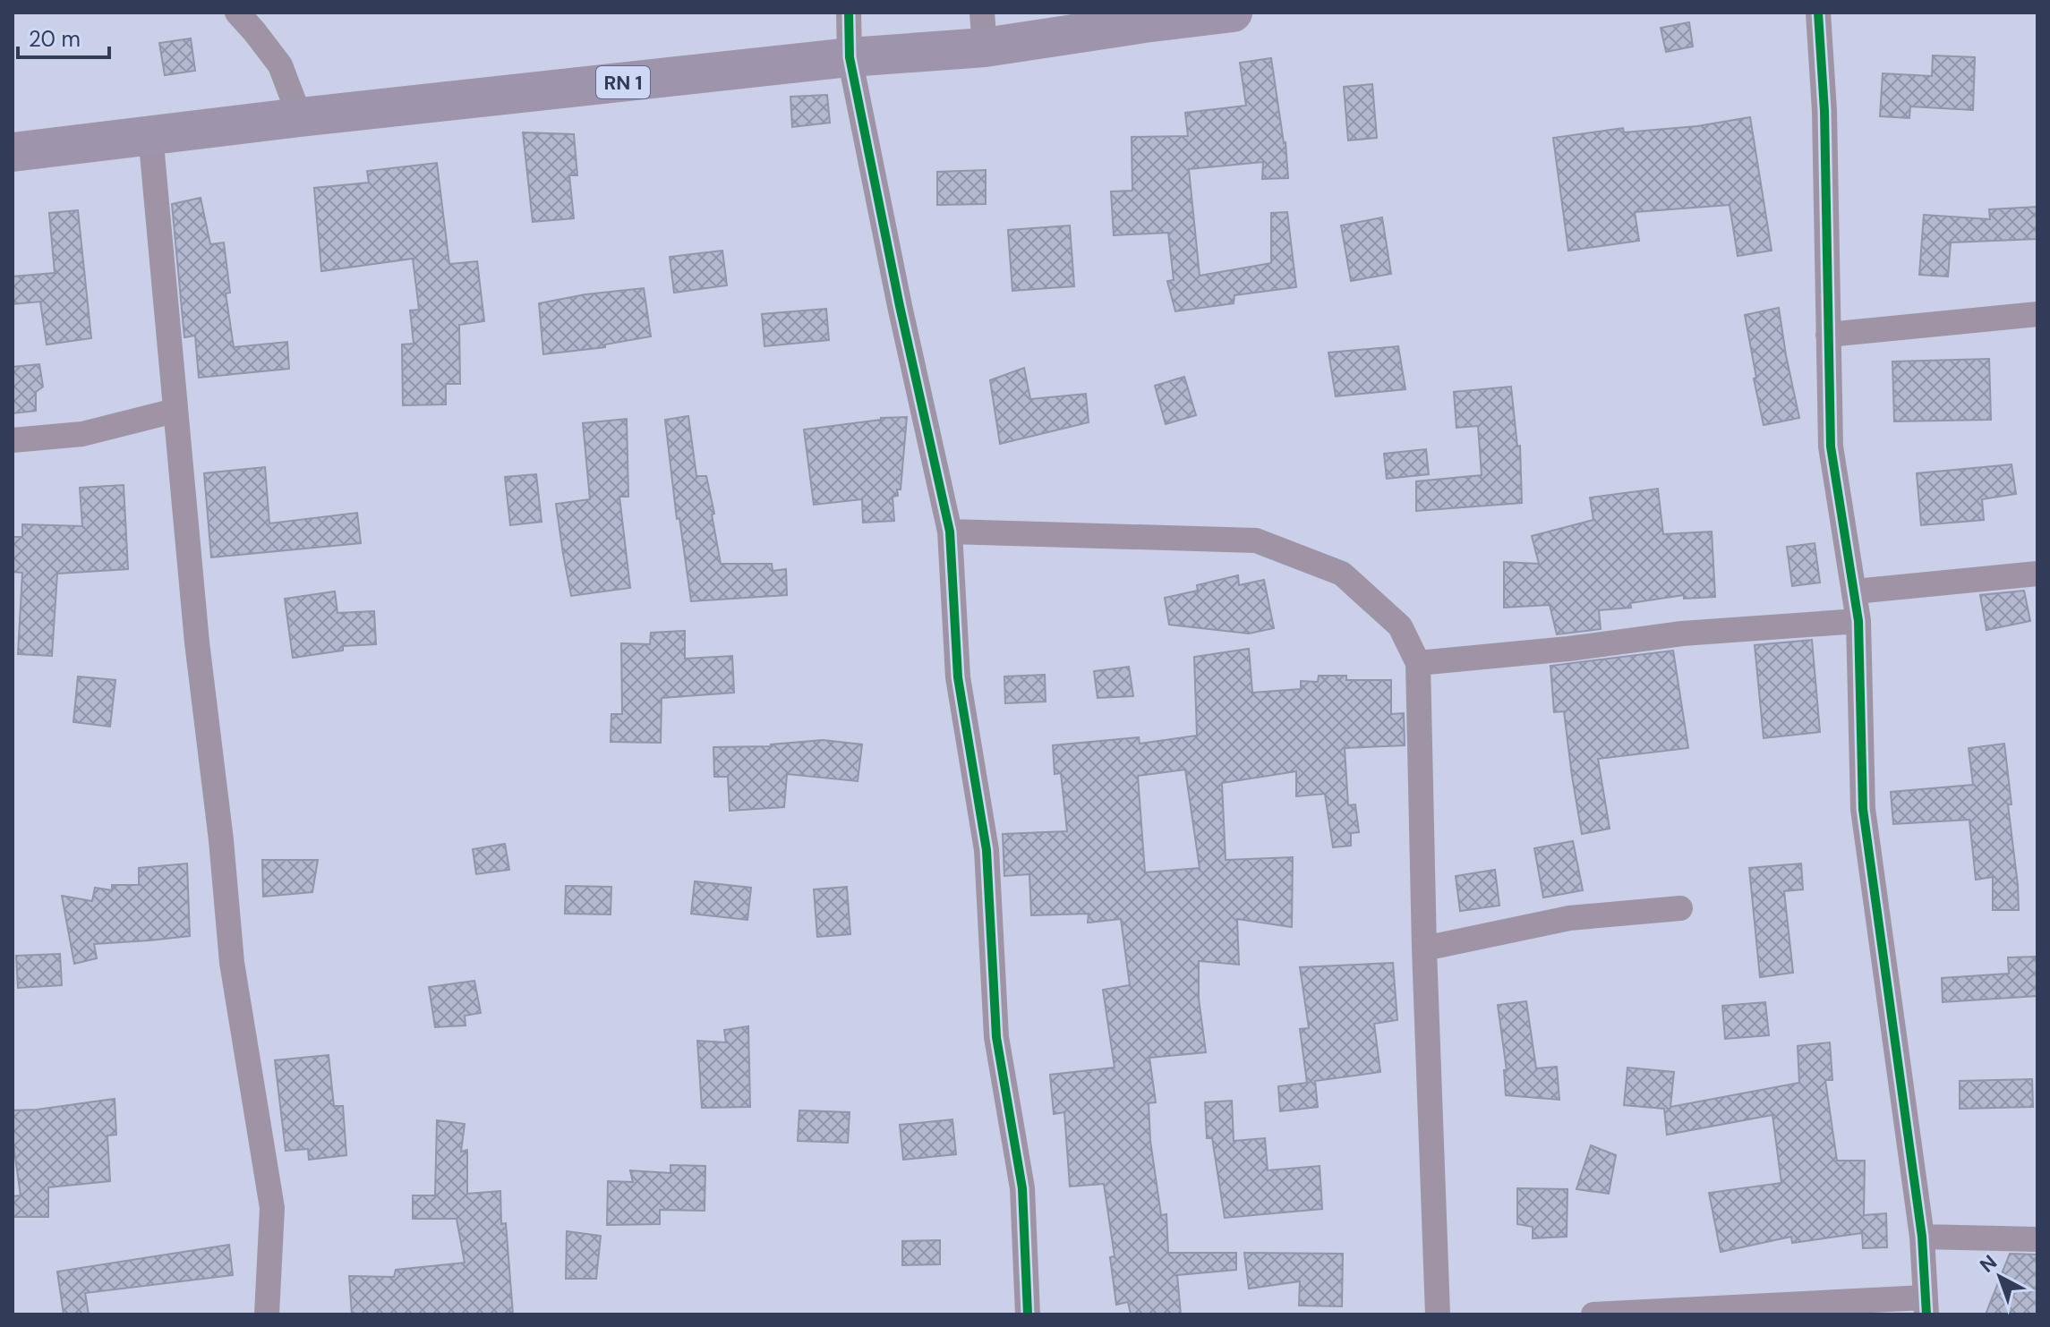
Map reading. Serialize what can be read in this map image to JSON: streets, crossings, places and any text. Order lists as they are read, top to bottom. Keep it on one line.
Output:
{"streets":{"main road":["RN 1"]},"scale_bar":"20 m","north":"top left"}
